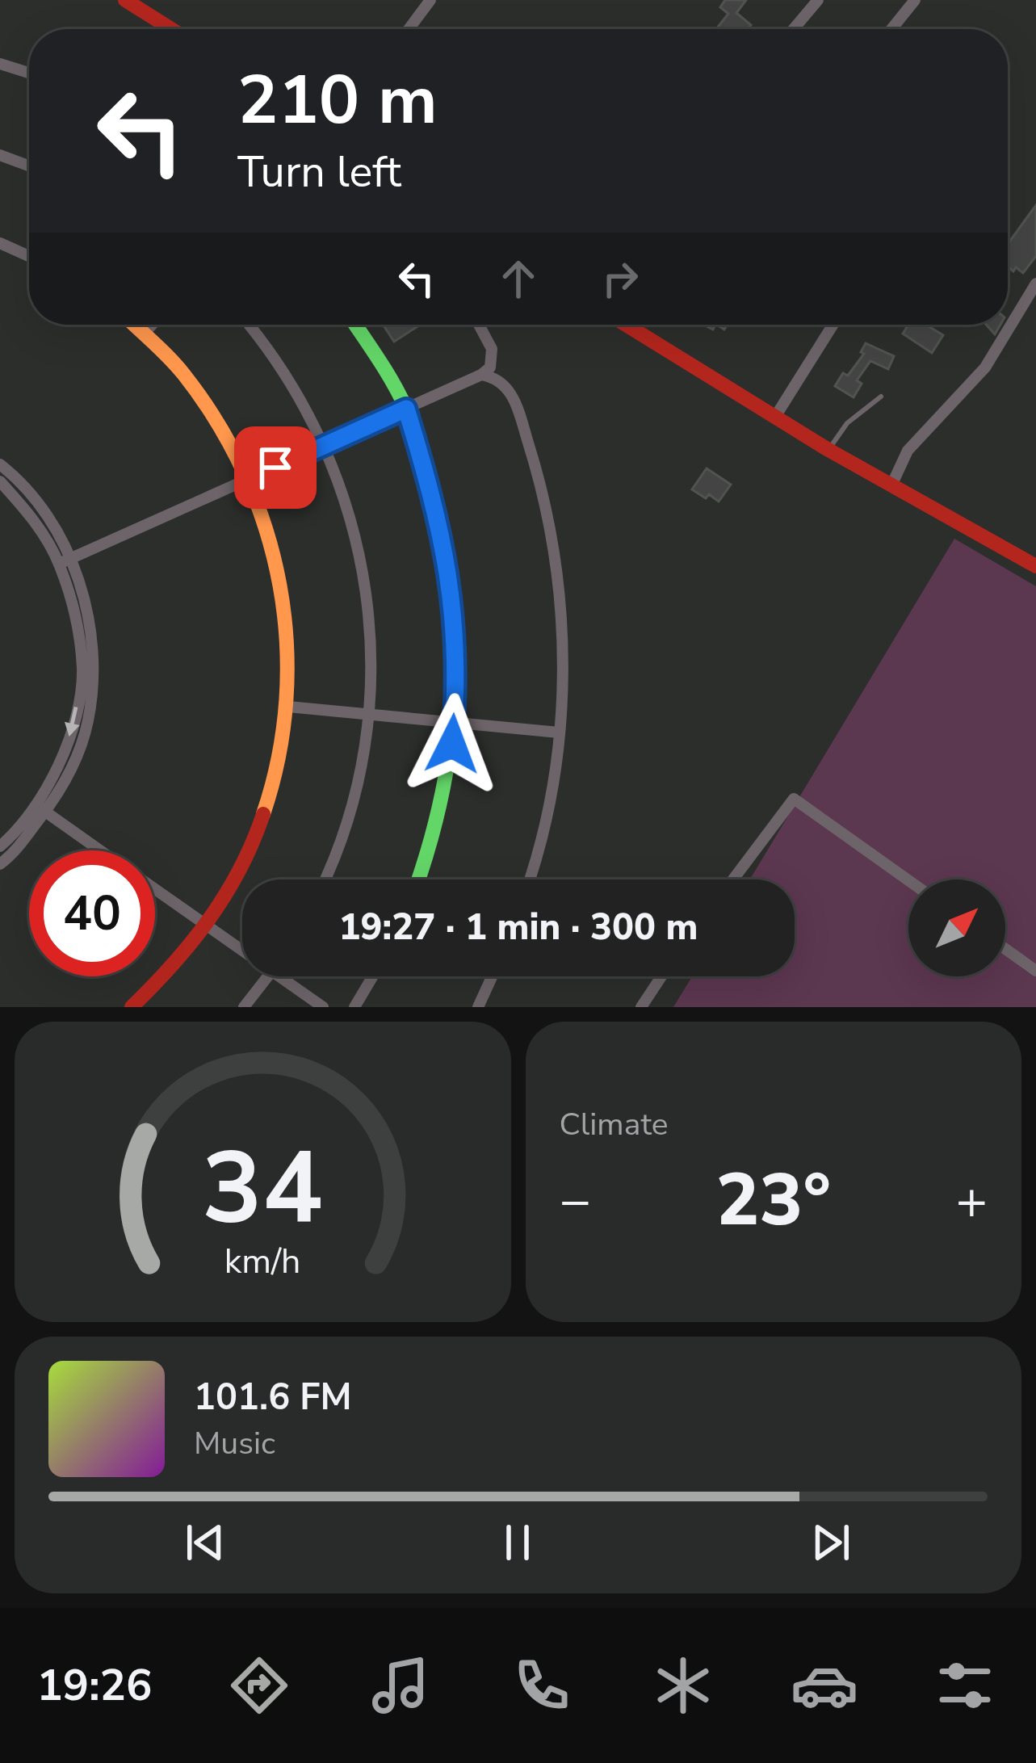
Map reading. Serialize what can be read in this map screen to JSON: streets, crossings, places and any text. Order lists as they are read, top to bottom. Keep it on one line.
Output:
{"north":"top right","page":{"turn":["210 m","Turn left"],"limit":"40","trip":"19:27 · 1 min · 300 m","tile":"Climate","heat":["−","23°","+"],"song":["101.6 FM","Music"],"tabs":"19:26","gauge":["34","km/h"]}}
